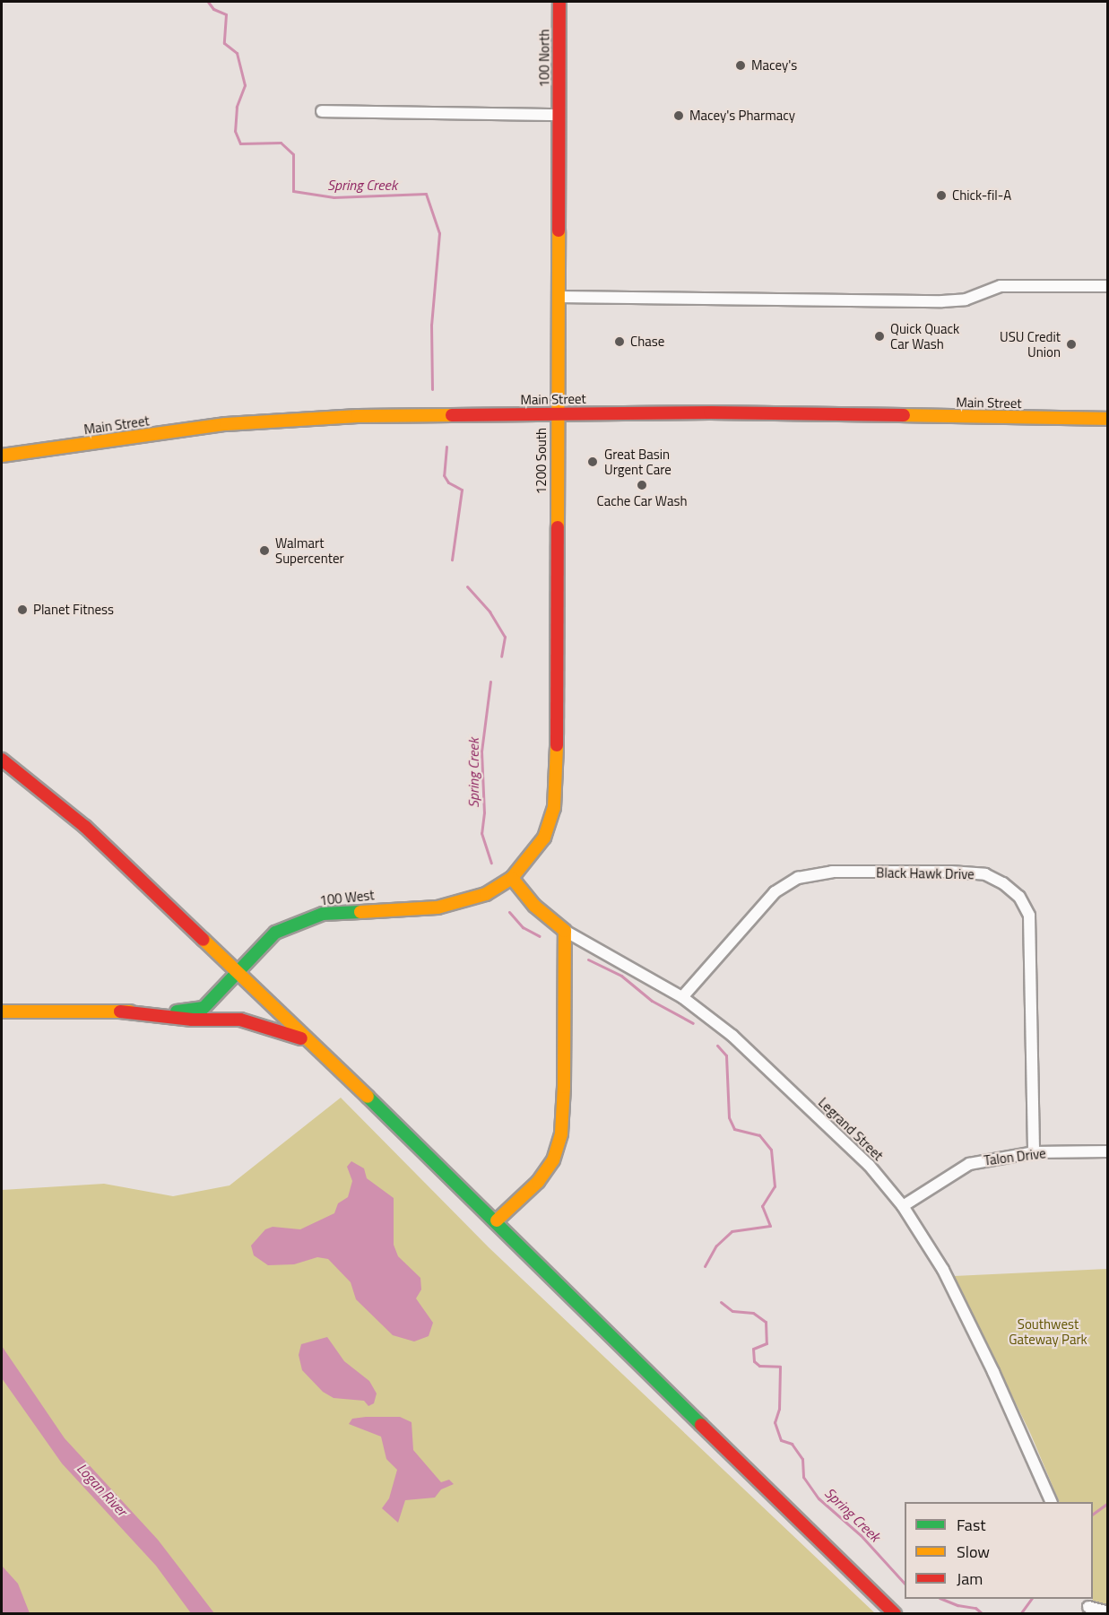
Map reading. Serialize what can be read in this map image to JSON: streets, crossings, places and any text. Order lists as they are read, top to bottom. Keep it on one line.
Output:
{"streets":{"main road":["100 North","Main Street","1200 South","100 West","Legrand Street"],"street":["Black Hawk Drive","Talon Drive"]},"crossings":[["100 North","1200 South"],["Main Street","1200 South"],["1200 South","100 West"],["Black Hawk Drive","Legrand Street"],["Black Hawk Drive","Talon Drive"],["100 West","Legrand Street"],["Legrand Street","Talon Drive"]],"water":["Spring Creek","Logan River"],"parks":["Southwest Gateway Park"],"places":["Macey's","Macey's Pharmacy","Chick-fil-A","Quick Quack Car Wash","Chase","USU Credit Union","Great Basin Urgent Care","Cache Car Wash","Walmart Supercenter","Planet Fitness"],"legend":["Fast","Slow","Jam"]}
